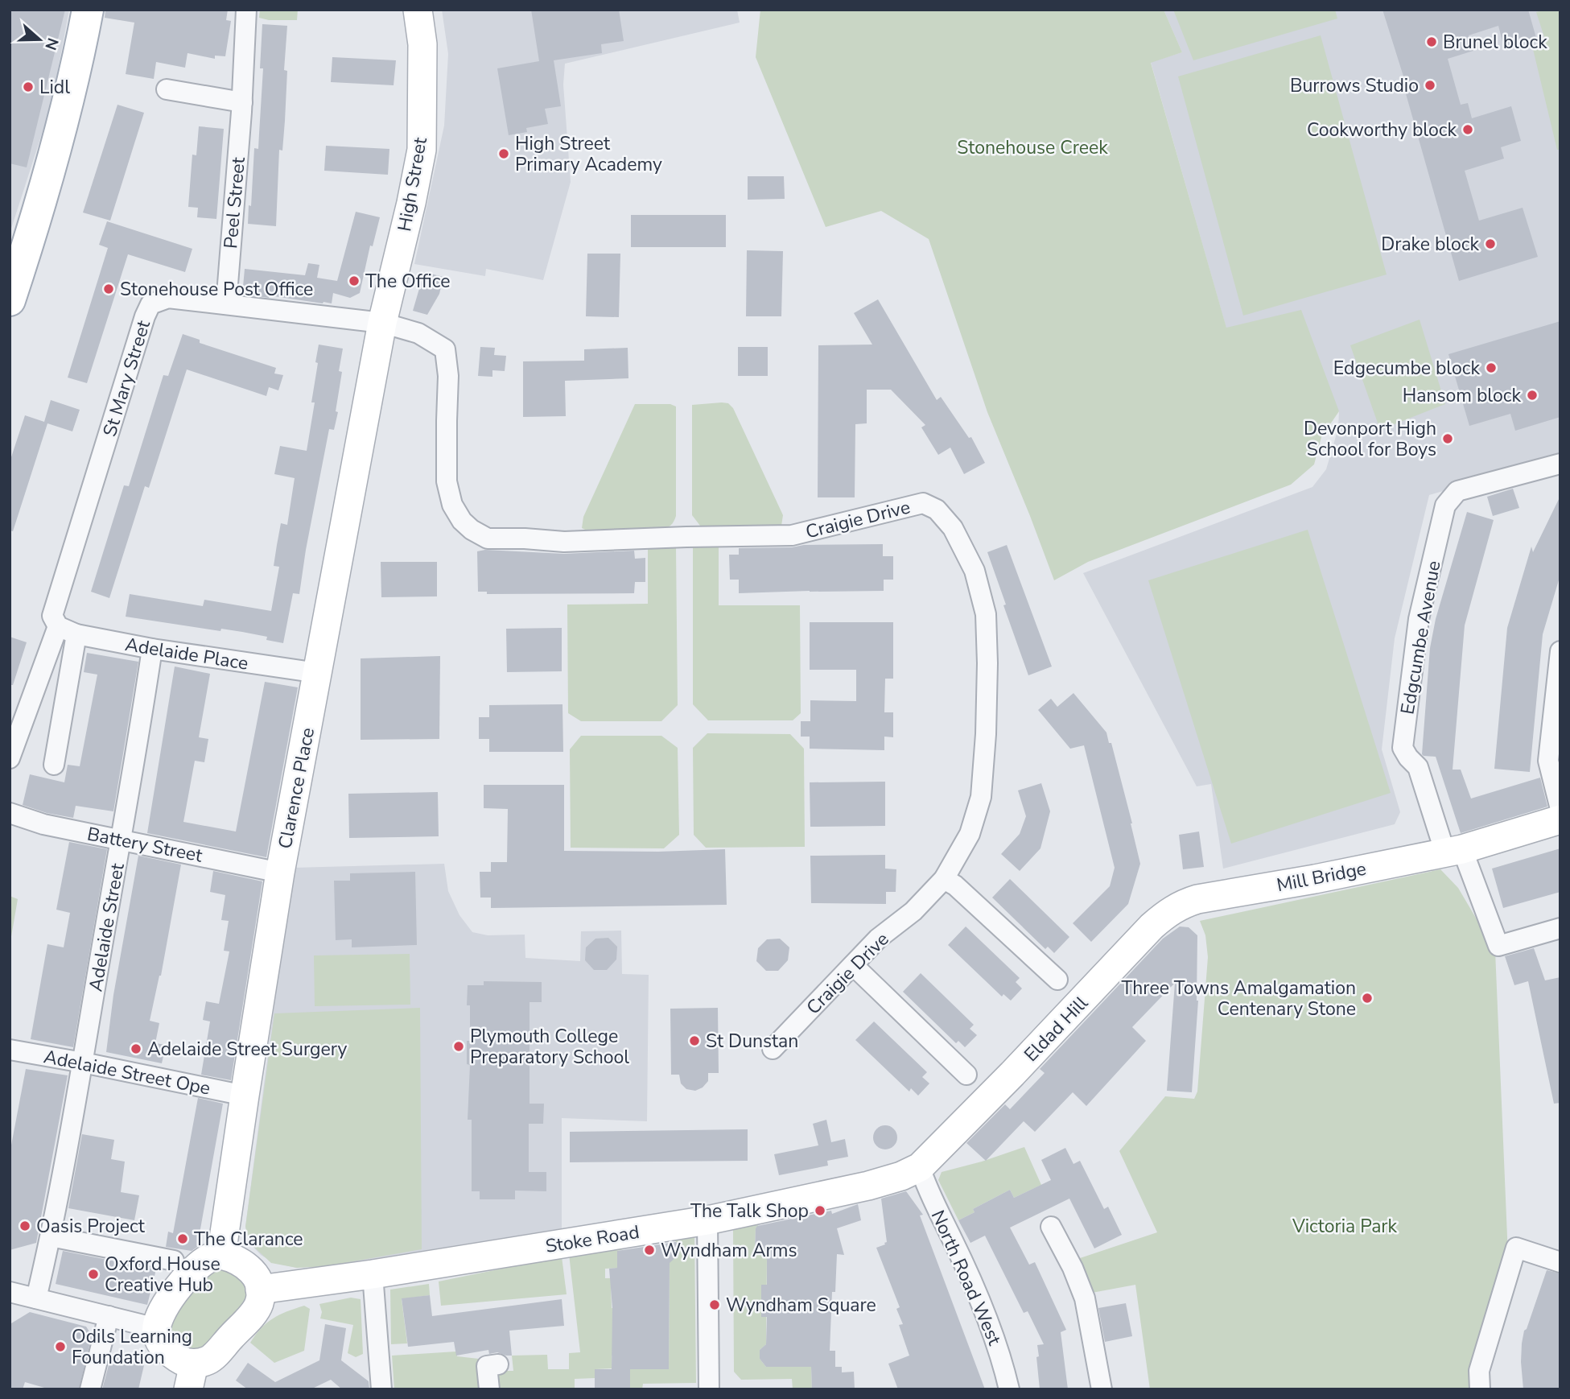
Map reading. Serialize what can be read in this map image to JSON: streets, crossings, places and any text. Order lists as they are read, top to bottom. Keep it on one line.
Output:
{"streets":{"street":["High Street","Peel Street","St Mary Street","Craigie Drive","Edgcumbe Avenue","Adelaide Place","Clarence Place","Battery Street","Mill Bridge","Adelaide Street","Eldad Hill","Adelaide Street Ope","Stoke Road","North Road West"]},"crossings":[["High Street","St Mary Street"],["High Street","Craigie Drive"],["High Street","Clarence Place"],["Peel Street","St Mary Street"],["St Mary Street","Craigie Drive"],["St Mary Street","Adelaide Place"],["St Mary Street","Clarence Place"],["Craigie Drive","Clarence Place"],["Edgcumbe Avenue","Mill Bridge"],["Adelaide Place","Clarence Place"],["Adelaide Place","Adelaide Street"],["Clarence Place","Battery Street"],["Clarence Place","Adelaide Street Ope"],["Battery Street","Adelaide Street"],["Mill Bridge","Eldad Hill"],["Adelaide Street","Adelaide Street Ope"],["Eldad Hill","Stoke Road"],["Eldad Hill","North Road West"],["Stoke Road","North Road West"]],"parks":["Stonehouse Creek","Victoria Park"],"places":["Brunel block","Burrows Studio","Lidl","Cookworthy block","High Street Primary Academy","Drake block","The Office","Stonehouse Post Office","Edgecumbe block","Hansom block","Devonport High School for Boys","Three Towns Amalgamation Centenary Stone","St Dunstan","Plymouth College Preparatory School","Adelaide Street Surgery","The Talk Shop","Oasis Project","The Clarance","Wyndham Arms","Oxford House Creative Hub","Wyndham Square","Odils Learning Foundation"],"north":"right"}
